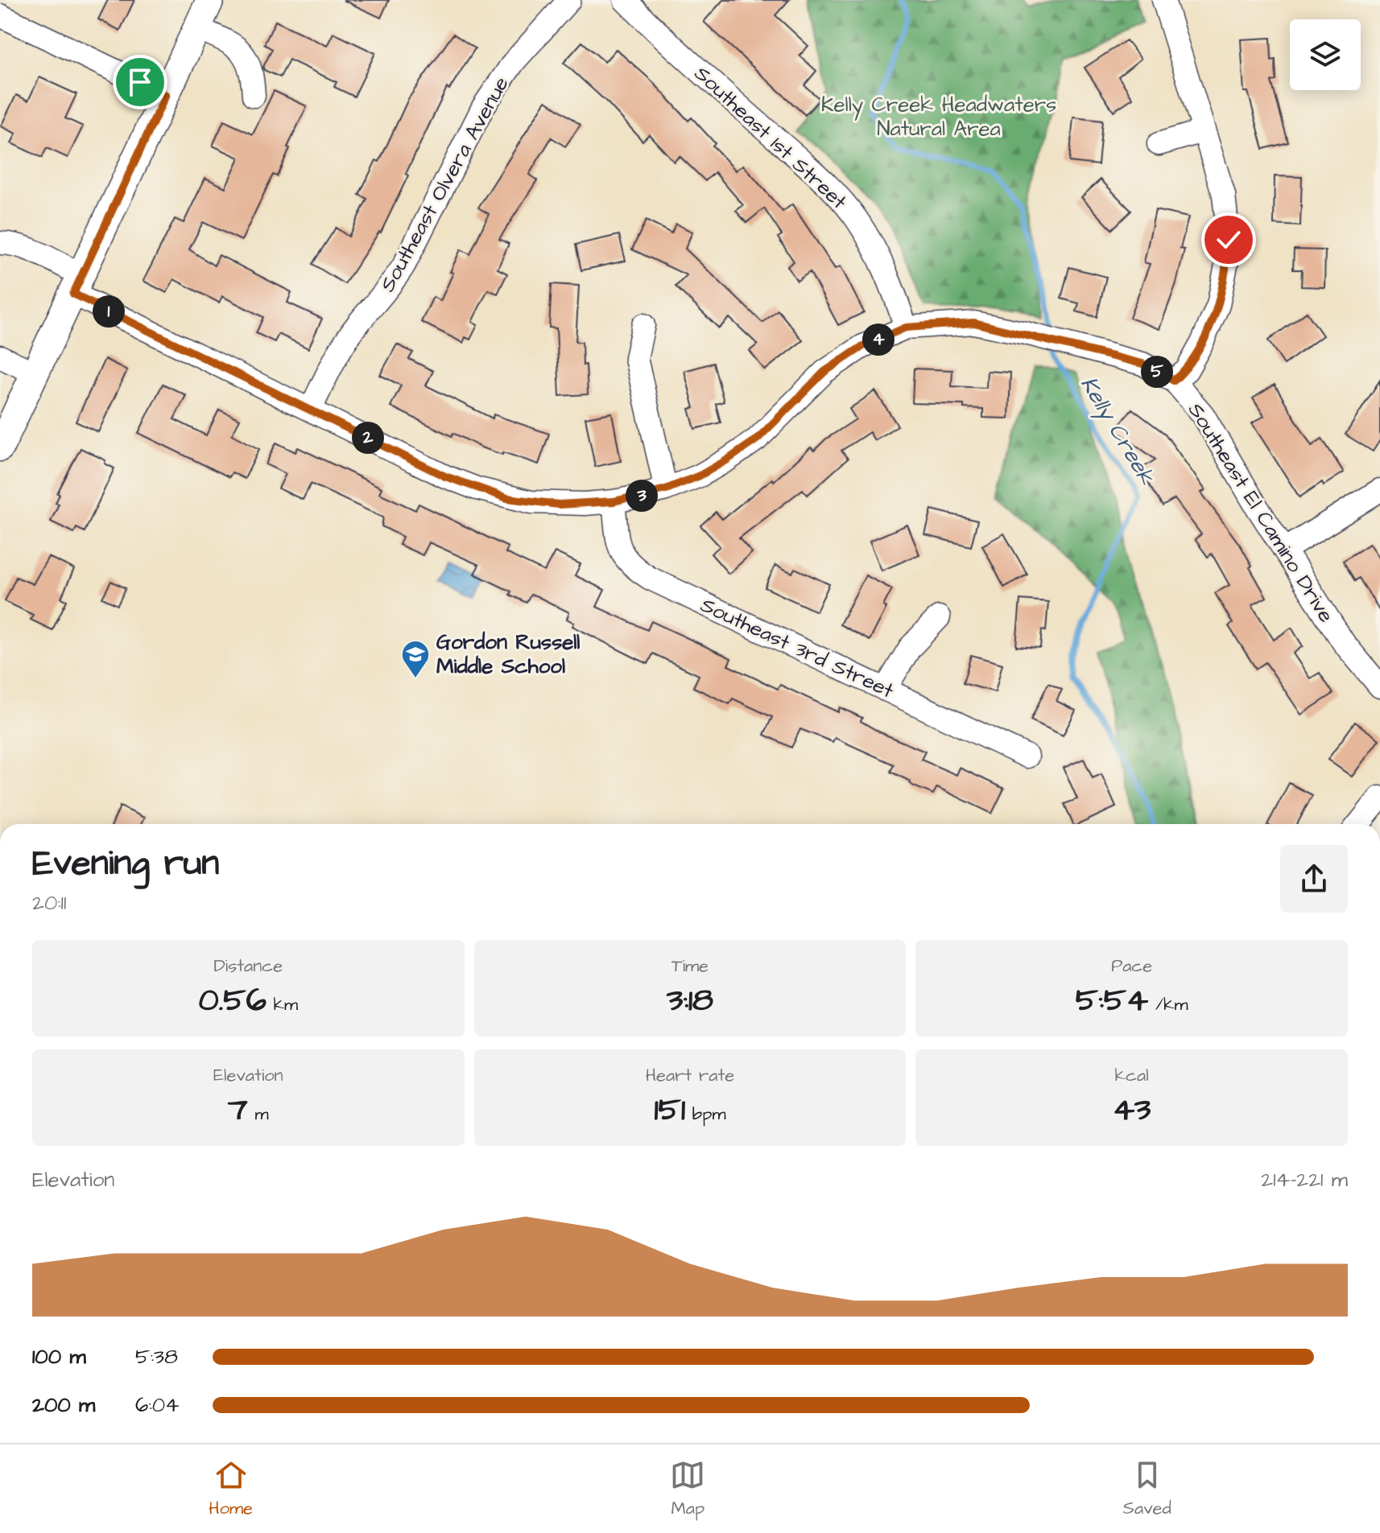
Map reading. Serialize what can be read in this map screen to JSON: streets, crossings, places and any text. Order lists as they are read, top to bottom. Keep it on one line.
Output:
{"streets":{"street":["Southeast 1st Street","Southeast Olvera Avenue","Southeast El Camino Drive","Southeast 3rd Street"]},"crossings":[["Southeast 1st Street","Southeast El Camino Drive"],["Southeast Olvera Avenue","Southeast El Camino Drive"],["Southeast El Camino Drive","Southeast 3rd Street"]],"water":["Kelly Creek"],"parks":["Kelly Creek Headwaters Natural Area"],"places":{"school or university":["Gordon Russell Middle School"]},"page":{"pins":["1","4","5","2","3"],"heading":["Evening run","20:11"],"stats":[["Distance","0.56 km"],["Time","3:18"],["Pace","5:54 /km"],["Elevation","7 m"],["Heart rate","151 bpm"],["kcal","43"]],"chart":["Elevation","214–221 m"],"list":[{"name":"100 m","note":"5:38"},{"name":"200 m","note":"6:04"}],"tabs":["Home","Map","Saved"]}}
